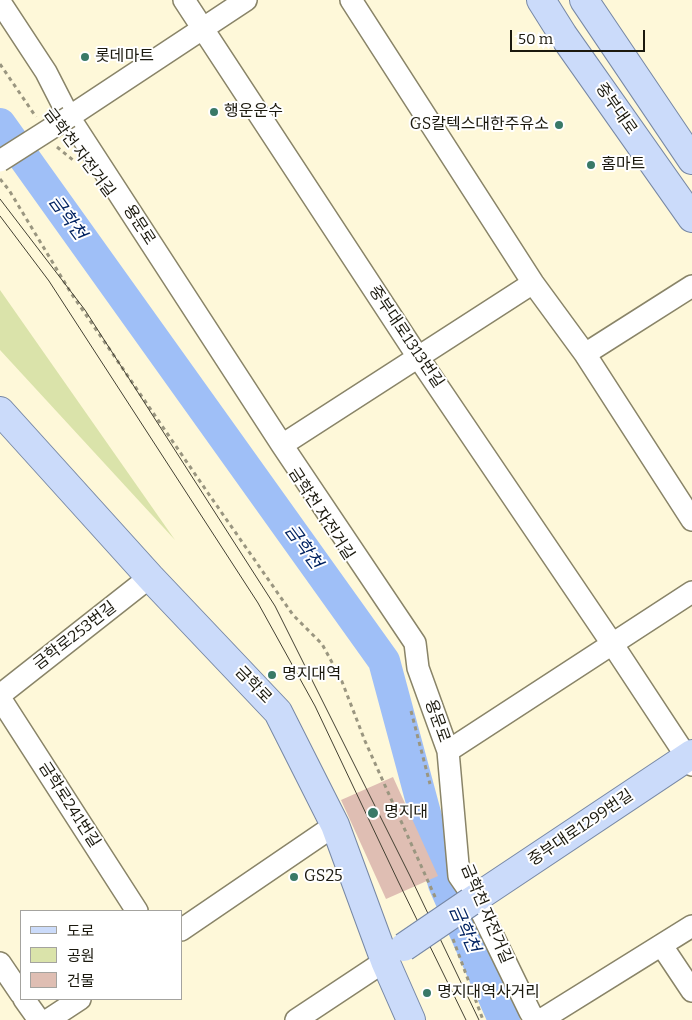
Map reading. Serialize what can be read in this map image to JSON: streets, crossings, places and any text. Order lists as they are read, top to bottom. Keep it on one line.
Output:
{"streets":{"main road":["중부대로","금학로","중부대로1299번길"],"street":["용문로","중부대로1313번길","금학로253번길","금학로241번길"],"path":["금학천 자전거길"]},"crossings":[["용문로","중부대로1299번길"],["중부대로1313번길","중부대로1299번길"],["금학로253번길","금학로"],["금학로253번길","금학로241번길"],["금학로","중부대로1299번길"]],"water":["금학천"],"places":["롯데마트","행운운수","GS칼텍스대한주유소","홈마트","명지대역","명지대","GS25","명지대역사거리"],"legend":["도로","공원","건물"],"scale_bar":"50 m"}
